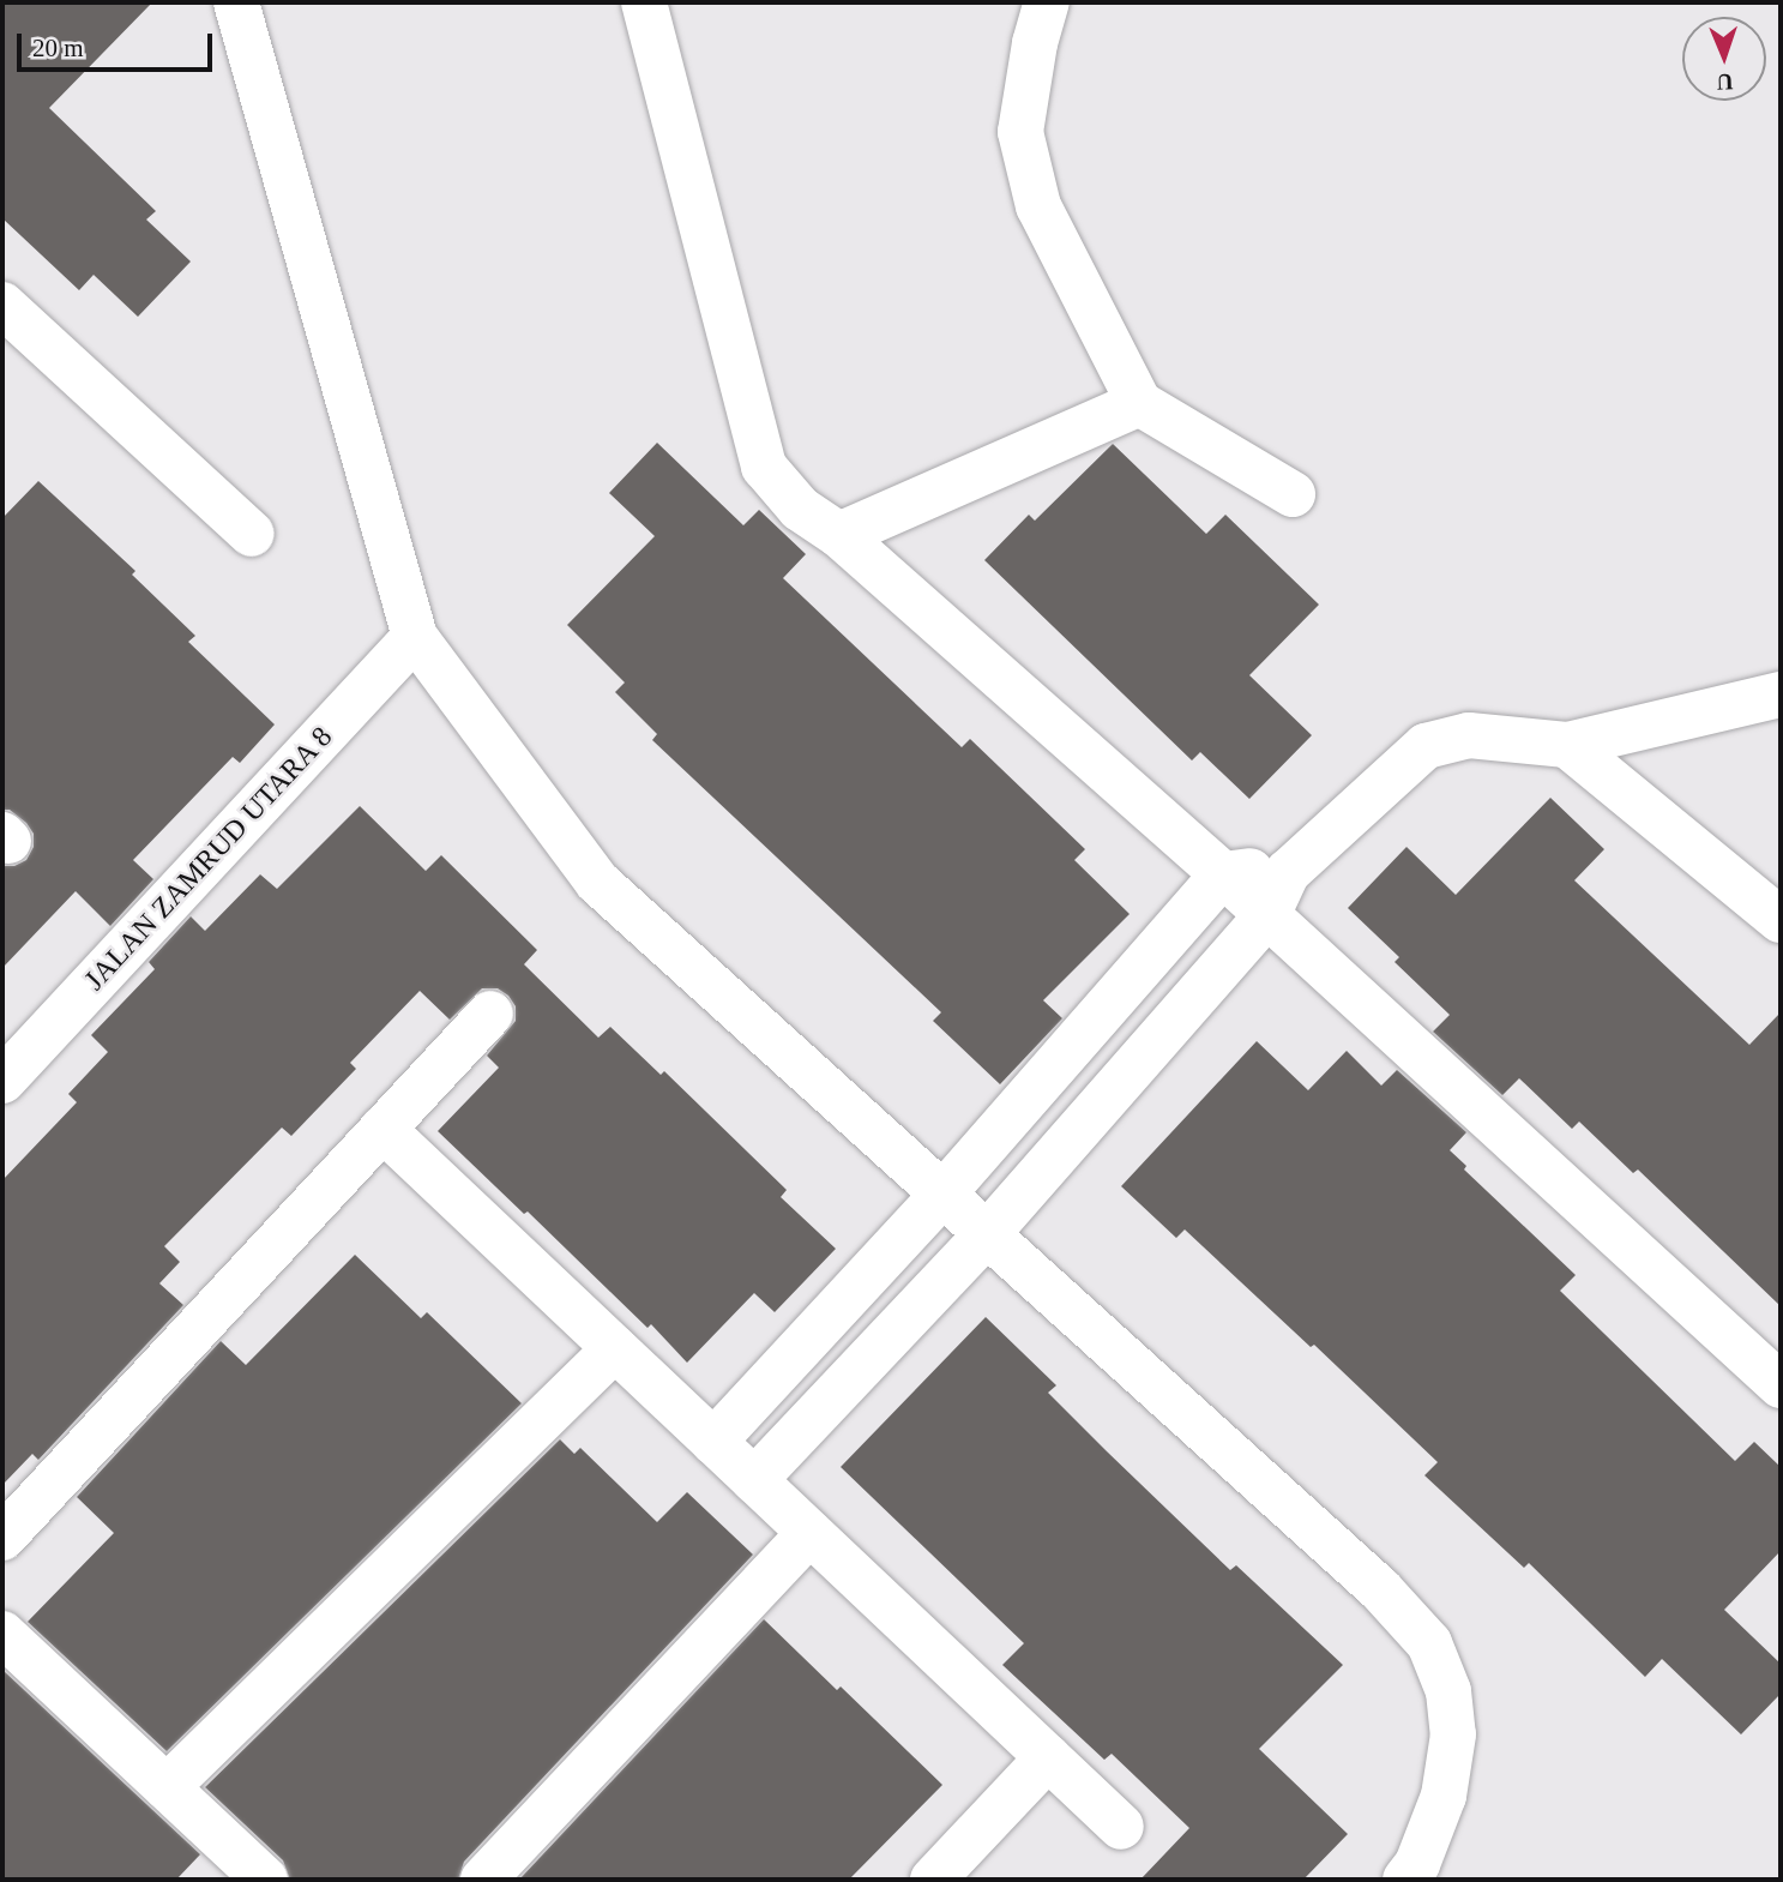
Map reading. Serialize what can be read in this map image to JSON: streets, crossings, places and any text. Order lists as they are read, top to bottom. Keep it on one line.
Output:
{"streets":{"street":["JALAN ZAMRUD UTARA 8"]},"scale_bar":"20 m","north":"bottom"}
